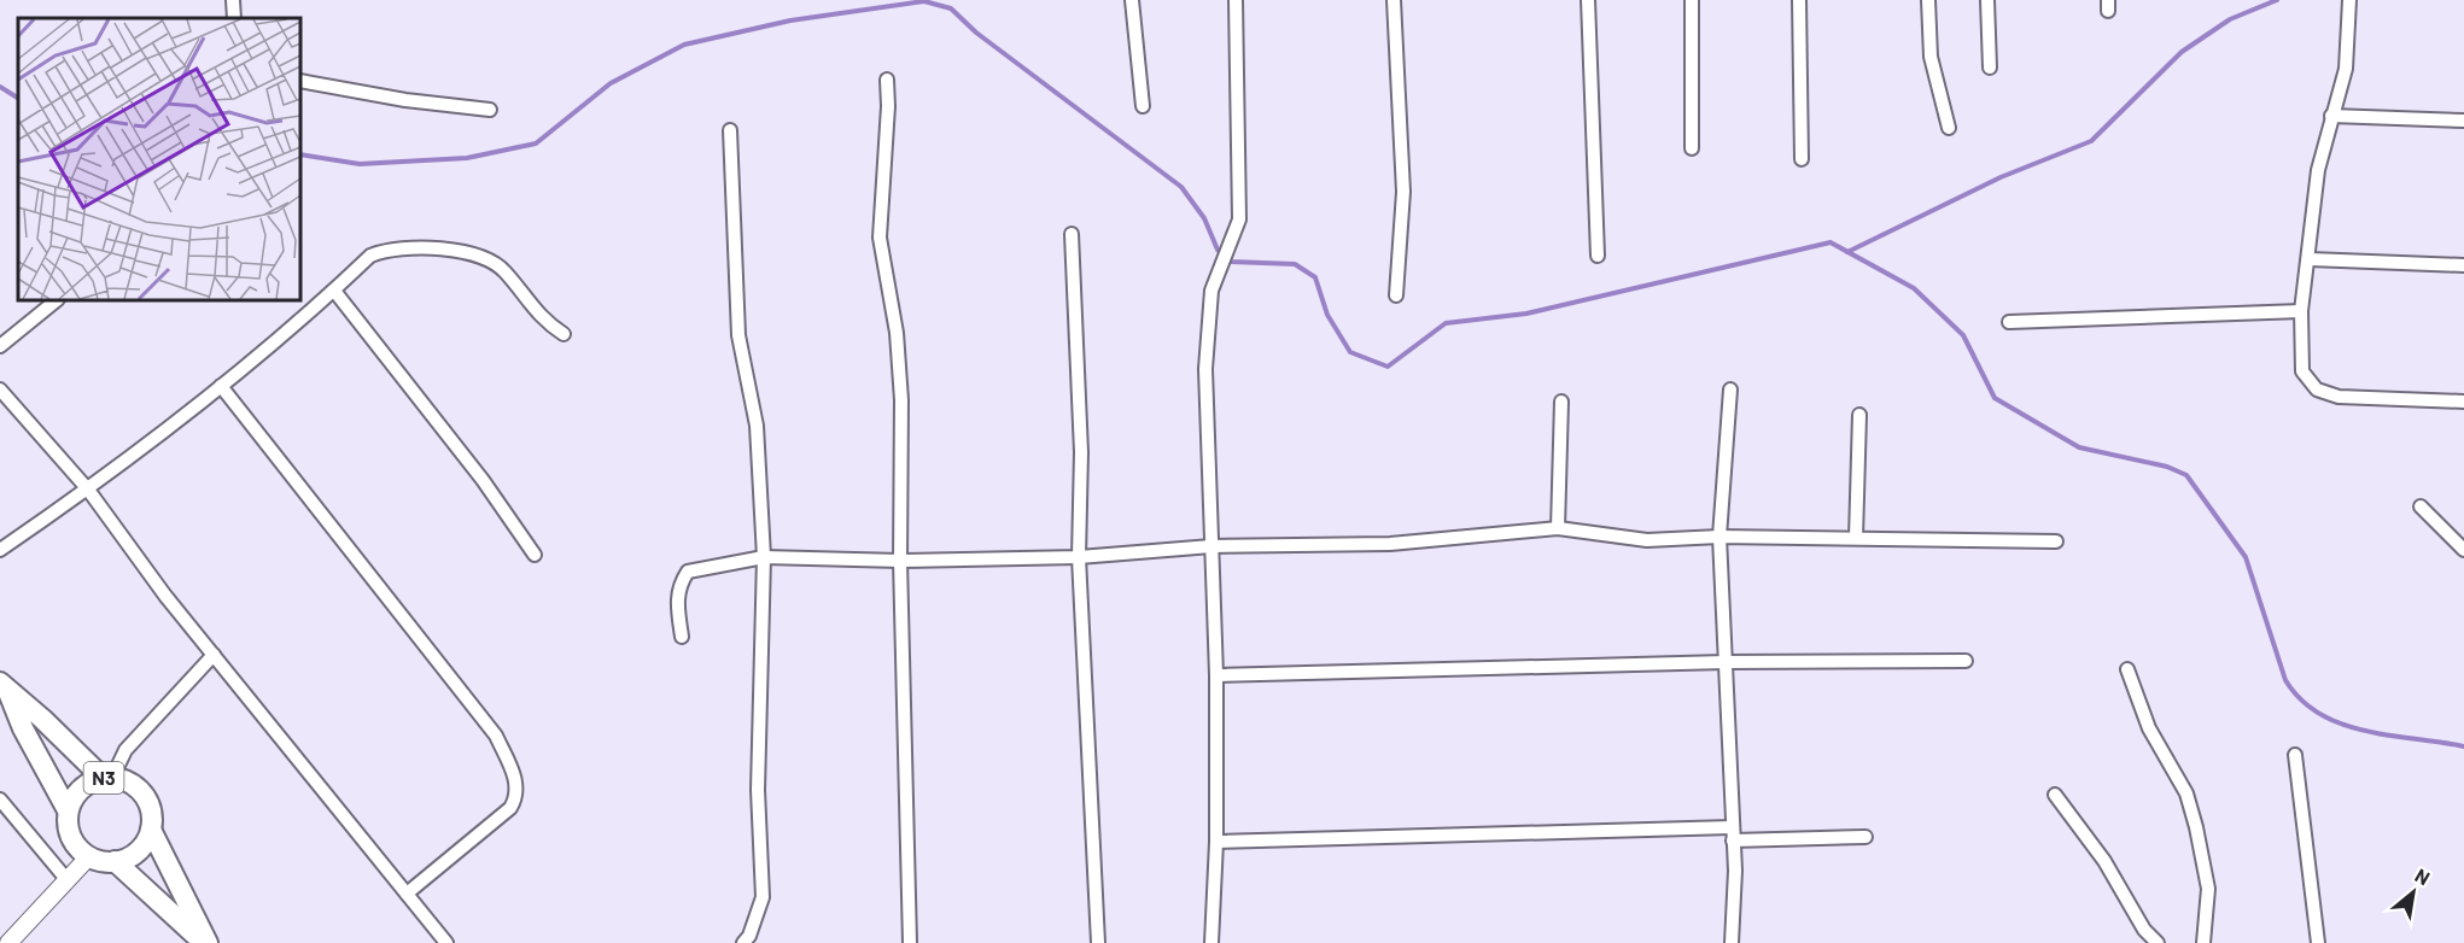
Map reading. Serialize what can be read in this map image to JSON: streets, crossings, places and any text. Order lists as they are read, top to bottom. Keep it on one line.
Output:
{"streets":{"highway":["N3"]},"north":"top right"}
